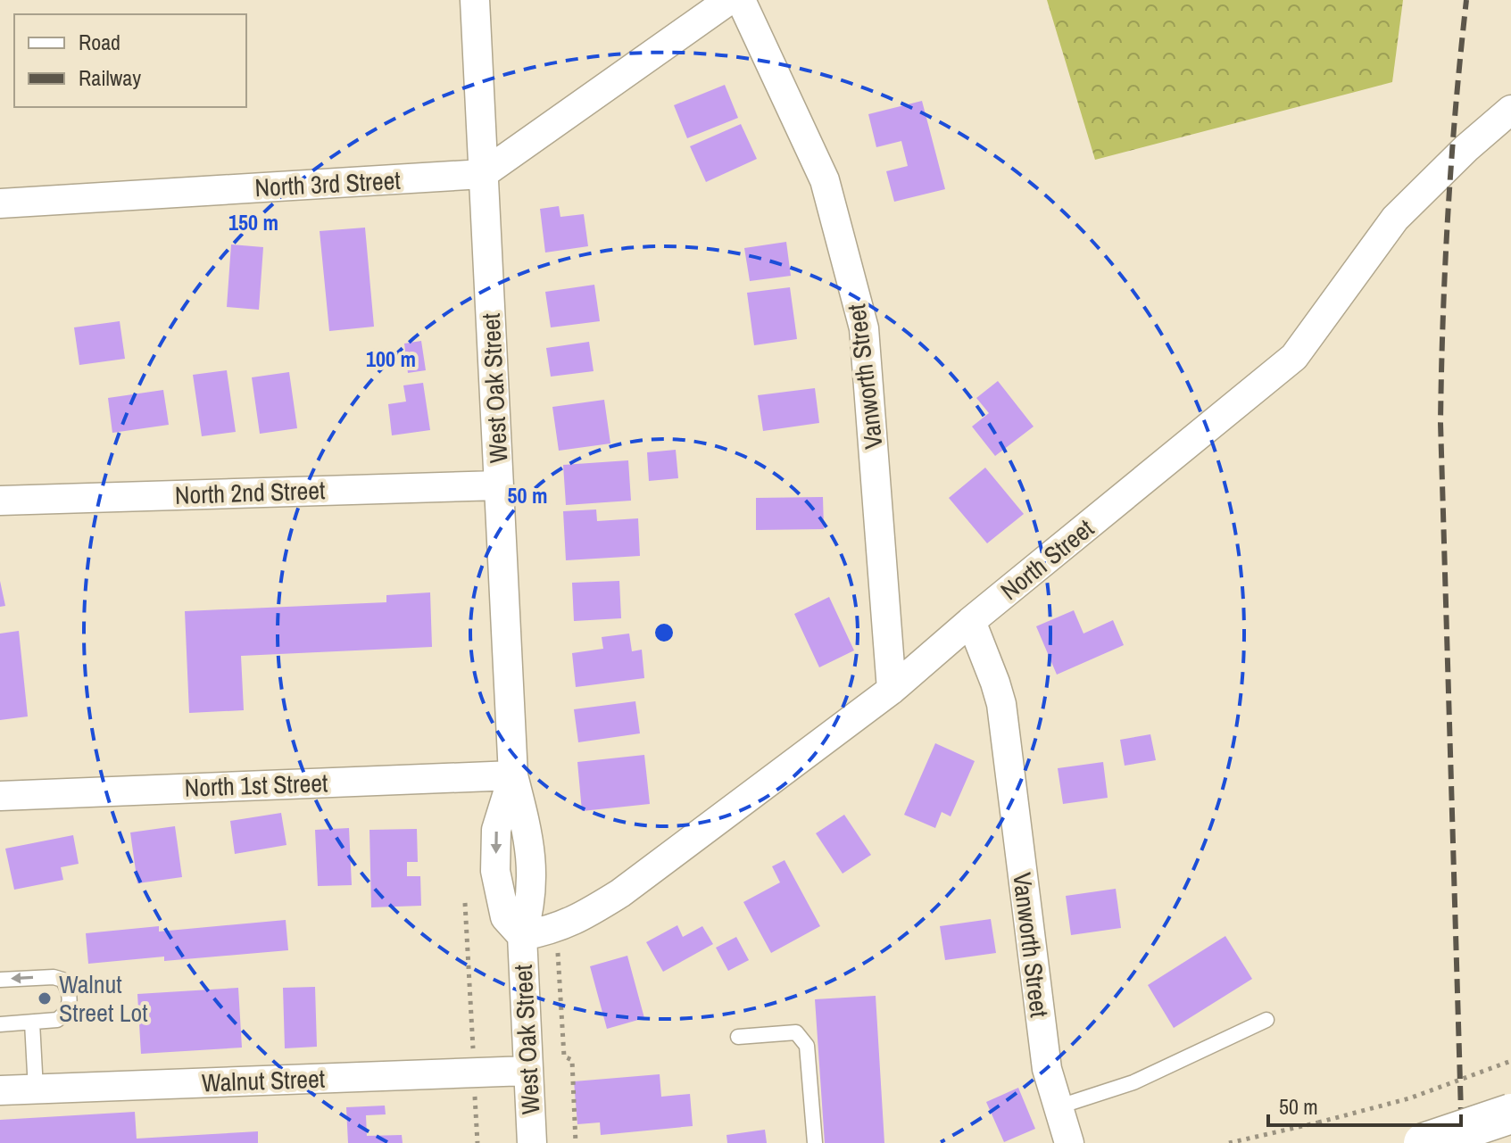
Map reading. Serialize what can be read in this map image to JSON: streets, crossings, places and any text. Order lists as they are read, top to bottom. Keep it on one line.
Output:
{"streets":{"street":["North 3rd Street","Vanworth Street","West Oak Street","North 2nd Street","North Street","North 1st Street","Walnut Street"]},"crossings":[["North 3rd Street","West Oak Street"],["Vanworth Street","North Street"],["West Oak Street","North 2nd Street"],["West Oak Street","North Street"],["West Oak Street","North 1st Street"],["West Oak Street","Walnut Street"]],"places":["Walnut Street Lot"],"legend":["Road","Railway"],"scale_bar":"50 m","rings":["150 m","100 m","50 m"]}
